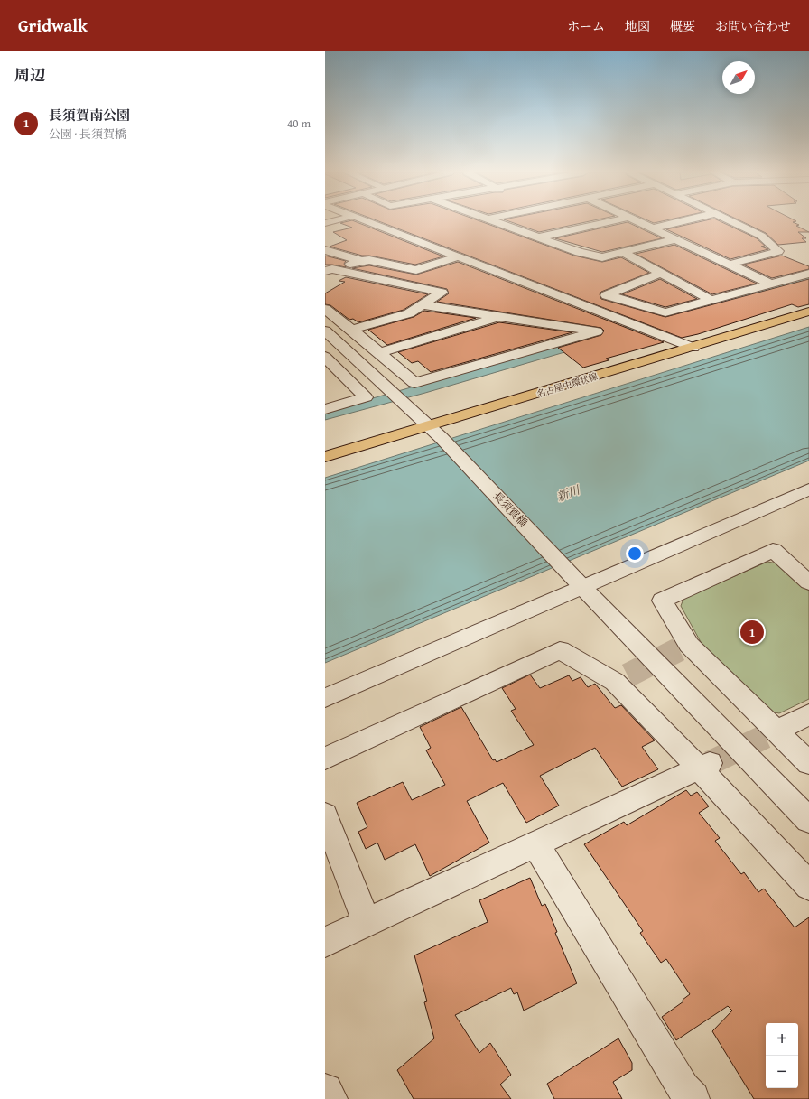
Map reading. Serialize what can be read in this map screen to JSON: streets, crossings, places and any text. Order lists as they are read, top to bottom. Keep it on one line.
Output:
{"streets":{"main road":["名古屋中環状線"],"street":["長須賀橋"]},"crossings":[["名古屋中環状線","長須賀橋"]],"water":["新川"],"north":"top right","page":{"header":"Gridwalk","nav":["ホーム","地図","概要","お問い合わせ"],"heading":"周辺","list":[{"mark":"1","name":"長須賀南公園","note":"公園 · 長須賀橋","value":"40 m"}],"pins":"1","map_buttons":["+","−"]}}
